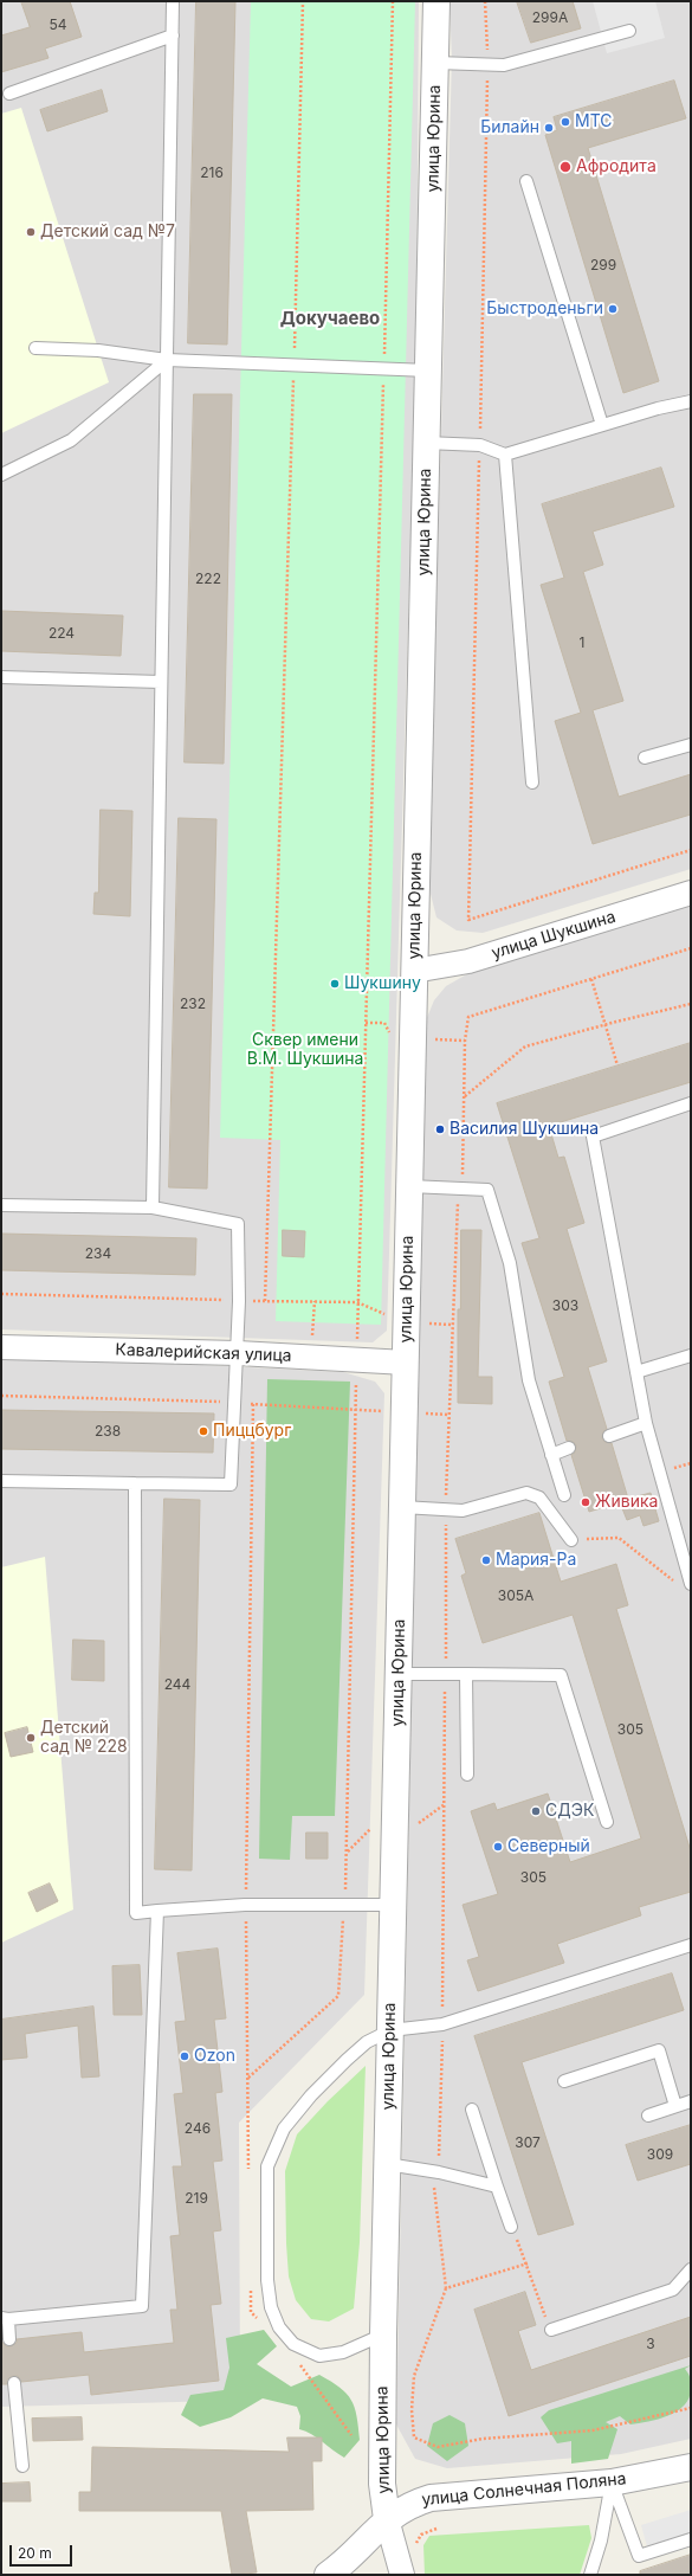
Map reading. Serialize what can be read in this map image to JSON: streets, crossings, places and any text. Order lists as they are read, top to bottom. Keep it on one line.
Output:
{"streets":{"street":["улица Юрина","улица Шукшина","Кавалерийская улица","улица Солнечная Поляна"]},"crossings":[["улица Юрина","улица Шукшина"],["улица Юрина","Кавалерийская улица"],["улица Юрина","улица Солнечная Поляна"]],"districts":["Докучаево"],"parks":["Сквер имени В.М. Шукшина"],"places":["МТС","Билайн","Афродита","Детский сад №7","Быстроденьги","Шукшину","Василия Шукшина","Пиццбург","Живика","Мария-Ра","Детский сад № 228","СДЭК","Северный","Ozon"],"house_numbers":["299А","54","216","299","222","224","1","232","234","303","238","305А","244","305","305","246","307","309","219","3"],"scale_bar":"20 m"}
